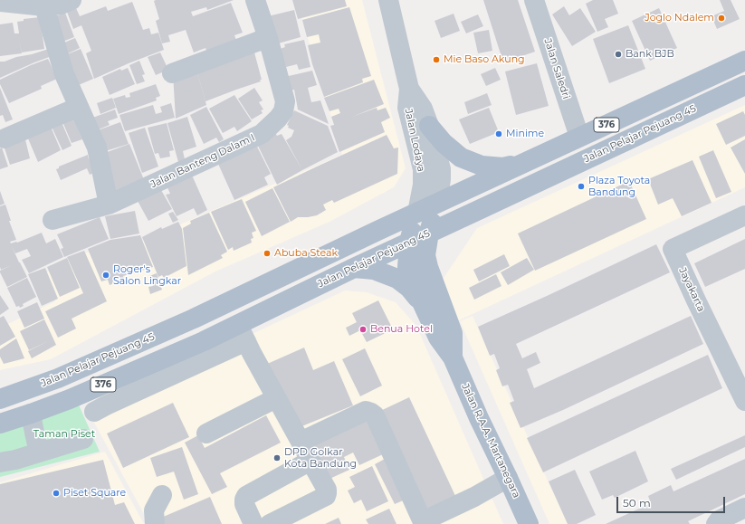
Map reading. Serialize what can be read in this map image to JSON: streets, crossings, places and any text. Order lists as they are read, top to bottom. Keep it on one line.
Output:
{"streets":{"main road":["376","Jalan Pelajar Pejuang 45","Jalan R.A.A. Martanegara"],"street":["Jalan Saledri","Jalan Lodaya","Jalan Banteng Dalam I","Jayakarta"]},"crossings":[["Jalan Saledri","Jalan Pelajar Pejuang 45"],["Jalan Pelajar Pejuang 45","Jalan Lodaya"],["Jalan Pelajar Pejuang 45","Jalan R.A.A. Martanegara"],["Jalan Lodaya","Jalan R.A.A. Martanegara"]],"parks":["Taman Piset"],"places":["Joglo Ndalem","Bank BJB","Mie Baso Akung","Minime","Plaza Toyota Bandung","Abuba Steak","Roger's Salon Lingkar","Benua Hotel","DPD Golkar Kota Bandung","Piset Square"],"scale_bar":"50 m"}
